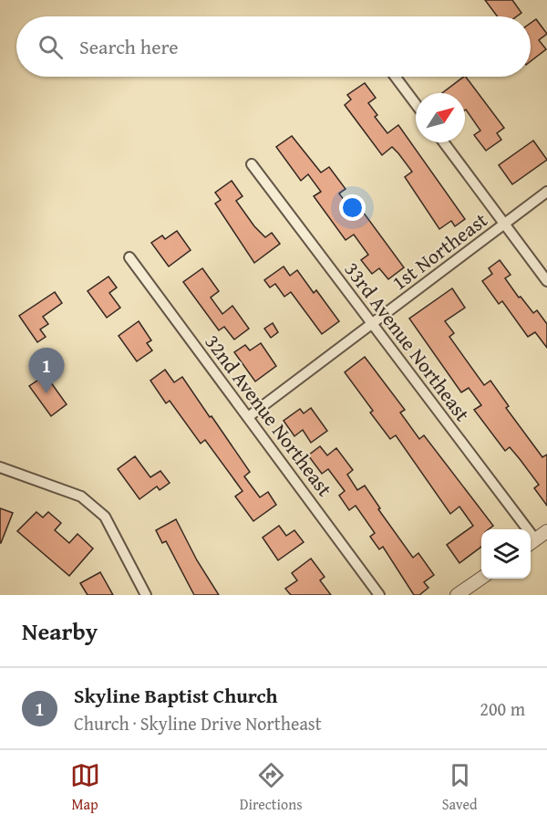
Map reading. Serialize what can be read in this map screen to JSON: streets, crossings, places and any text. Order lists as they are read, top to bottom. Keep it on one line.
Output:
{"streets":{"street":["1st Northeast","33rd Avenue Northeast","32nd Avenue Northeast"]},"crossings":[["1st Northeast","33rd Avenue Northeast"],["1st Northeast","32nd Avenue Northeast"]],"north":"top right","page":{"search":"Search here","pins":"1","heading":"Nearby","list":[{"mark":"1","name":"Skyline Baptist Church","note":"Church · Skyline Drive Northeast","value":"200 m"}],"nav":["Map","Directions","Saved"]}}
